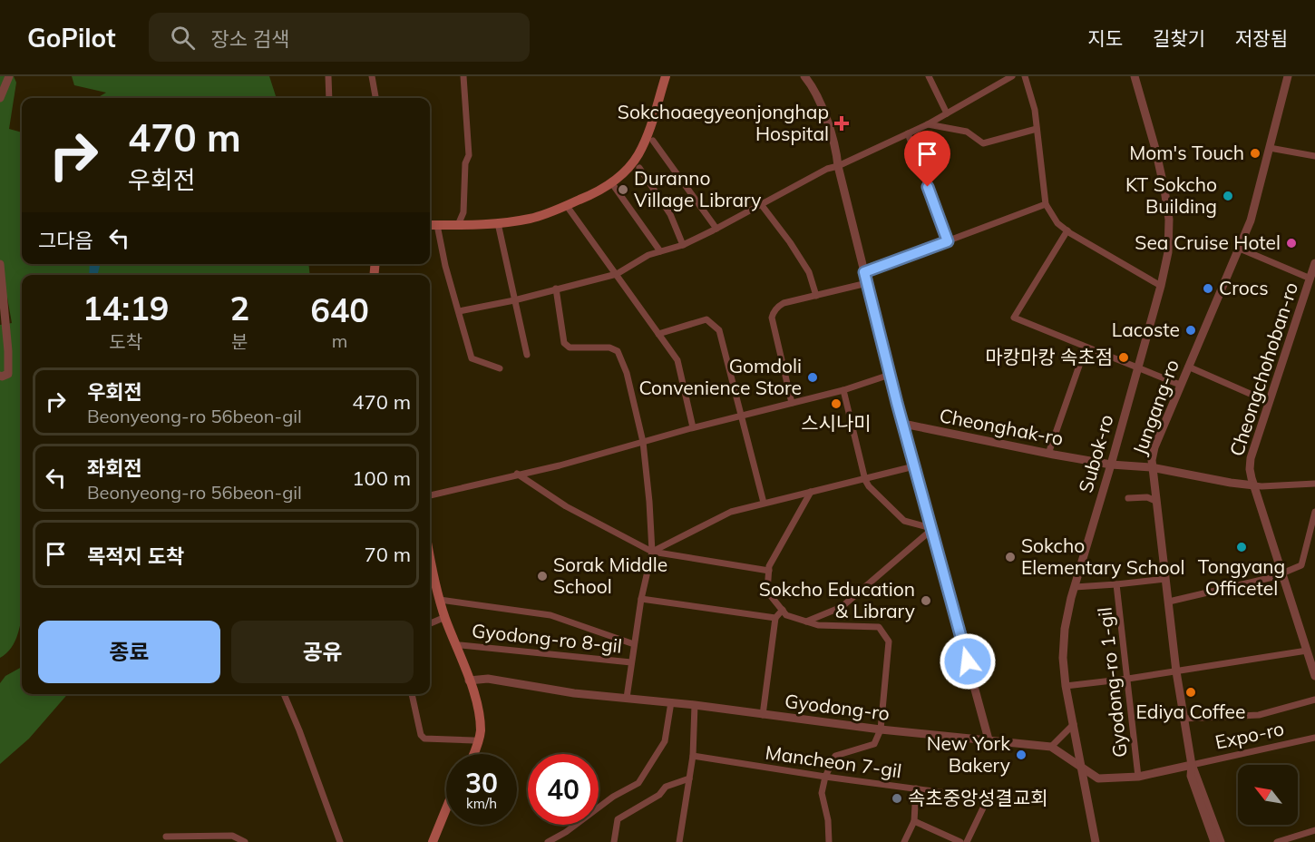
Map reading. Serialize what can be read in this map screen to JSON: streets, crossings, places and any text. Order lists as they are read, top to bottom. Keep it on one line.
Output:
{"streets":{"street":["Cheongchohoban-ro","Jungang-ro","Cheonghak-ro","Subok-ro","Gyodong-ro 8-gil","Gyodong-ro 1-gil","Gyodong-ro","Expo-ro","Mancheon 7-gil"]},"crossings":[["Cheongchohoban-ro","Cheonghak-ro"],["Jungang-ro","Cheonghak-ro"],["Jungang-ro","Gyodong-ro"],["Jungang-ro","Expo-ro"],["Cheonghak-ro","Subok-ro"],["Subok-ro","Gyodong-ro"],["Gyodong-ro 1-gil","Gyodong-ro"],["Gyodong-ro","Expo-ro"]],"places":{"health":["Sokchoaegyeonjonghap Hospital"],"other":["Mom's Touch","Duranno Village Library","KT Sokcho Building","Sea Cruise Hotel","Crocs","Lacoste","마캉마캉 속초점","Gomdoli Convenience Store","스시나미","Tongyang Officetel","Sokcho Elementary School","Sorak Middle School","Sokcho Education & Library","Ediya Coffee","New York Bakery","속초중앙성결교회"]},"north":"top left","page":{"header":"GoPilot","search":"장소 검색","nav":["지도","길찾기","저장됨"],"turn":["470 m","우회전"],"then":"그다음","eta":["14:19","도착","2","분","640","m"],"list":[{"name":"우회전","note":"Beonyeong-ro 56beon-gil","value":"470 m"},{"name":"좌회전","note":"Beonyeong-ro 56beon-gil","value":"100 m"},{"name":"목적지 도착","value":"70 m"}],"buttons":["종료","공유"],"speed":"30 km/h","limit":"40"}}
